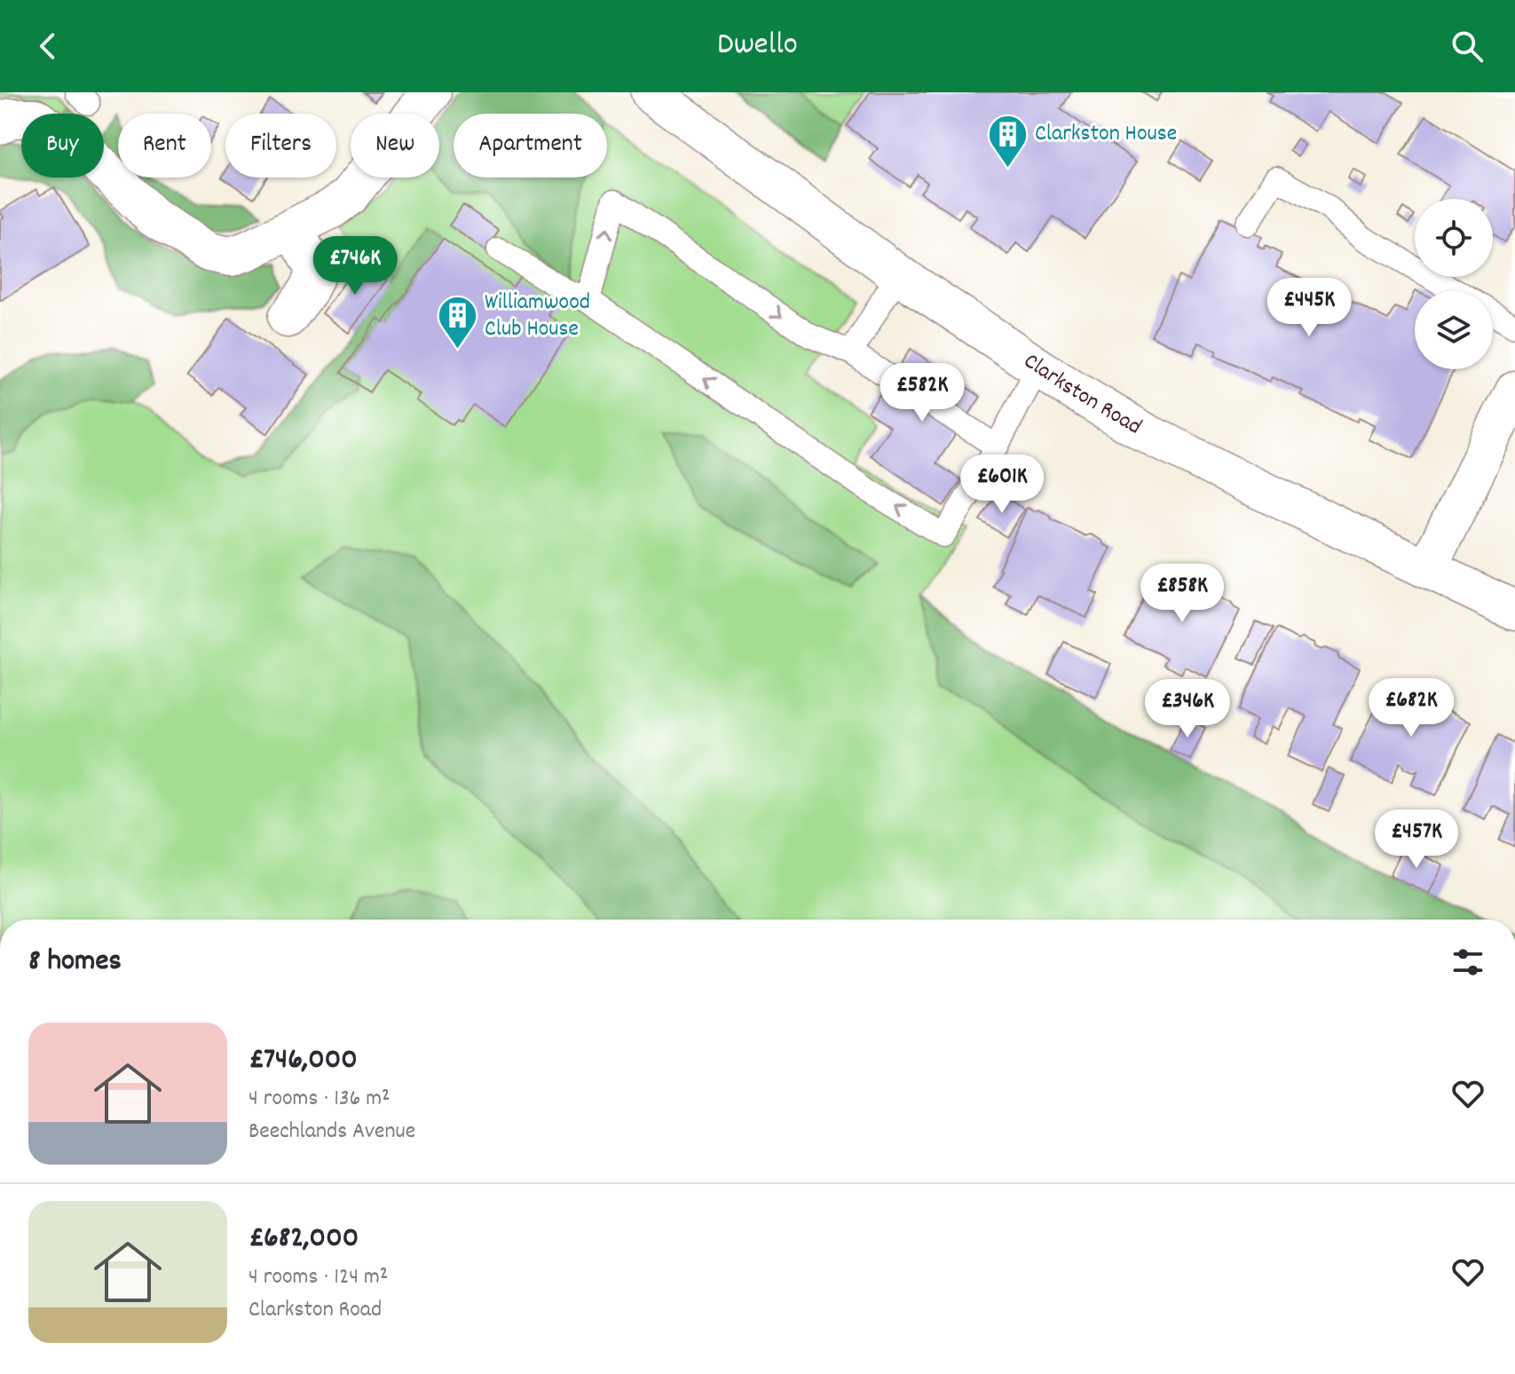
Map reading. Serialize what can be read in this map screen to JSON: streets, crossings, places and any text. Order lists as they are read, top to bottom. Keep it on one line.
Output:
{"streets":{"main road":["Clarkston Road"]},"places":{"building":["Clarkston House","Williamwood Club House"]},"page":{"header":"Dwello","chip":["Buy","Rent","Filters","New","Apartment"],"price":["£746K","£445K","£582K","£601K","£858K","£682K","£346K","£457K"],"heading":"8 homes","list":[{"name":"£746,000","note":"4 rooms · 136 m² · Beechlands Avenue"},{"name":"£682,000","note":"4 rooms · 124 m² · Clarkston Road"}]}}
